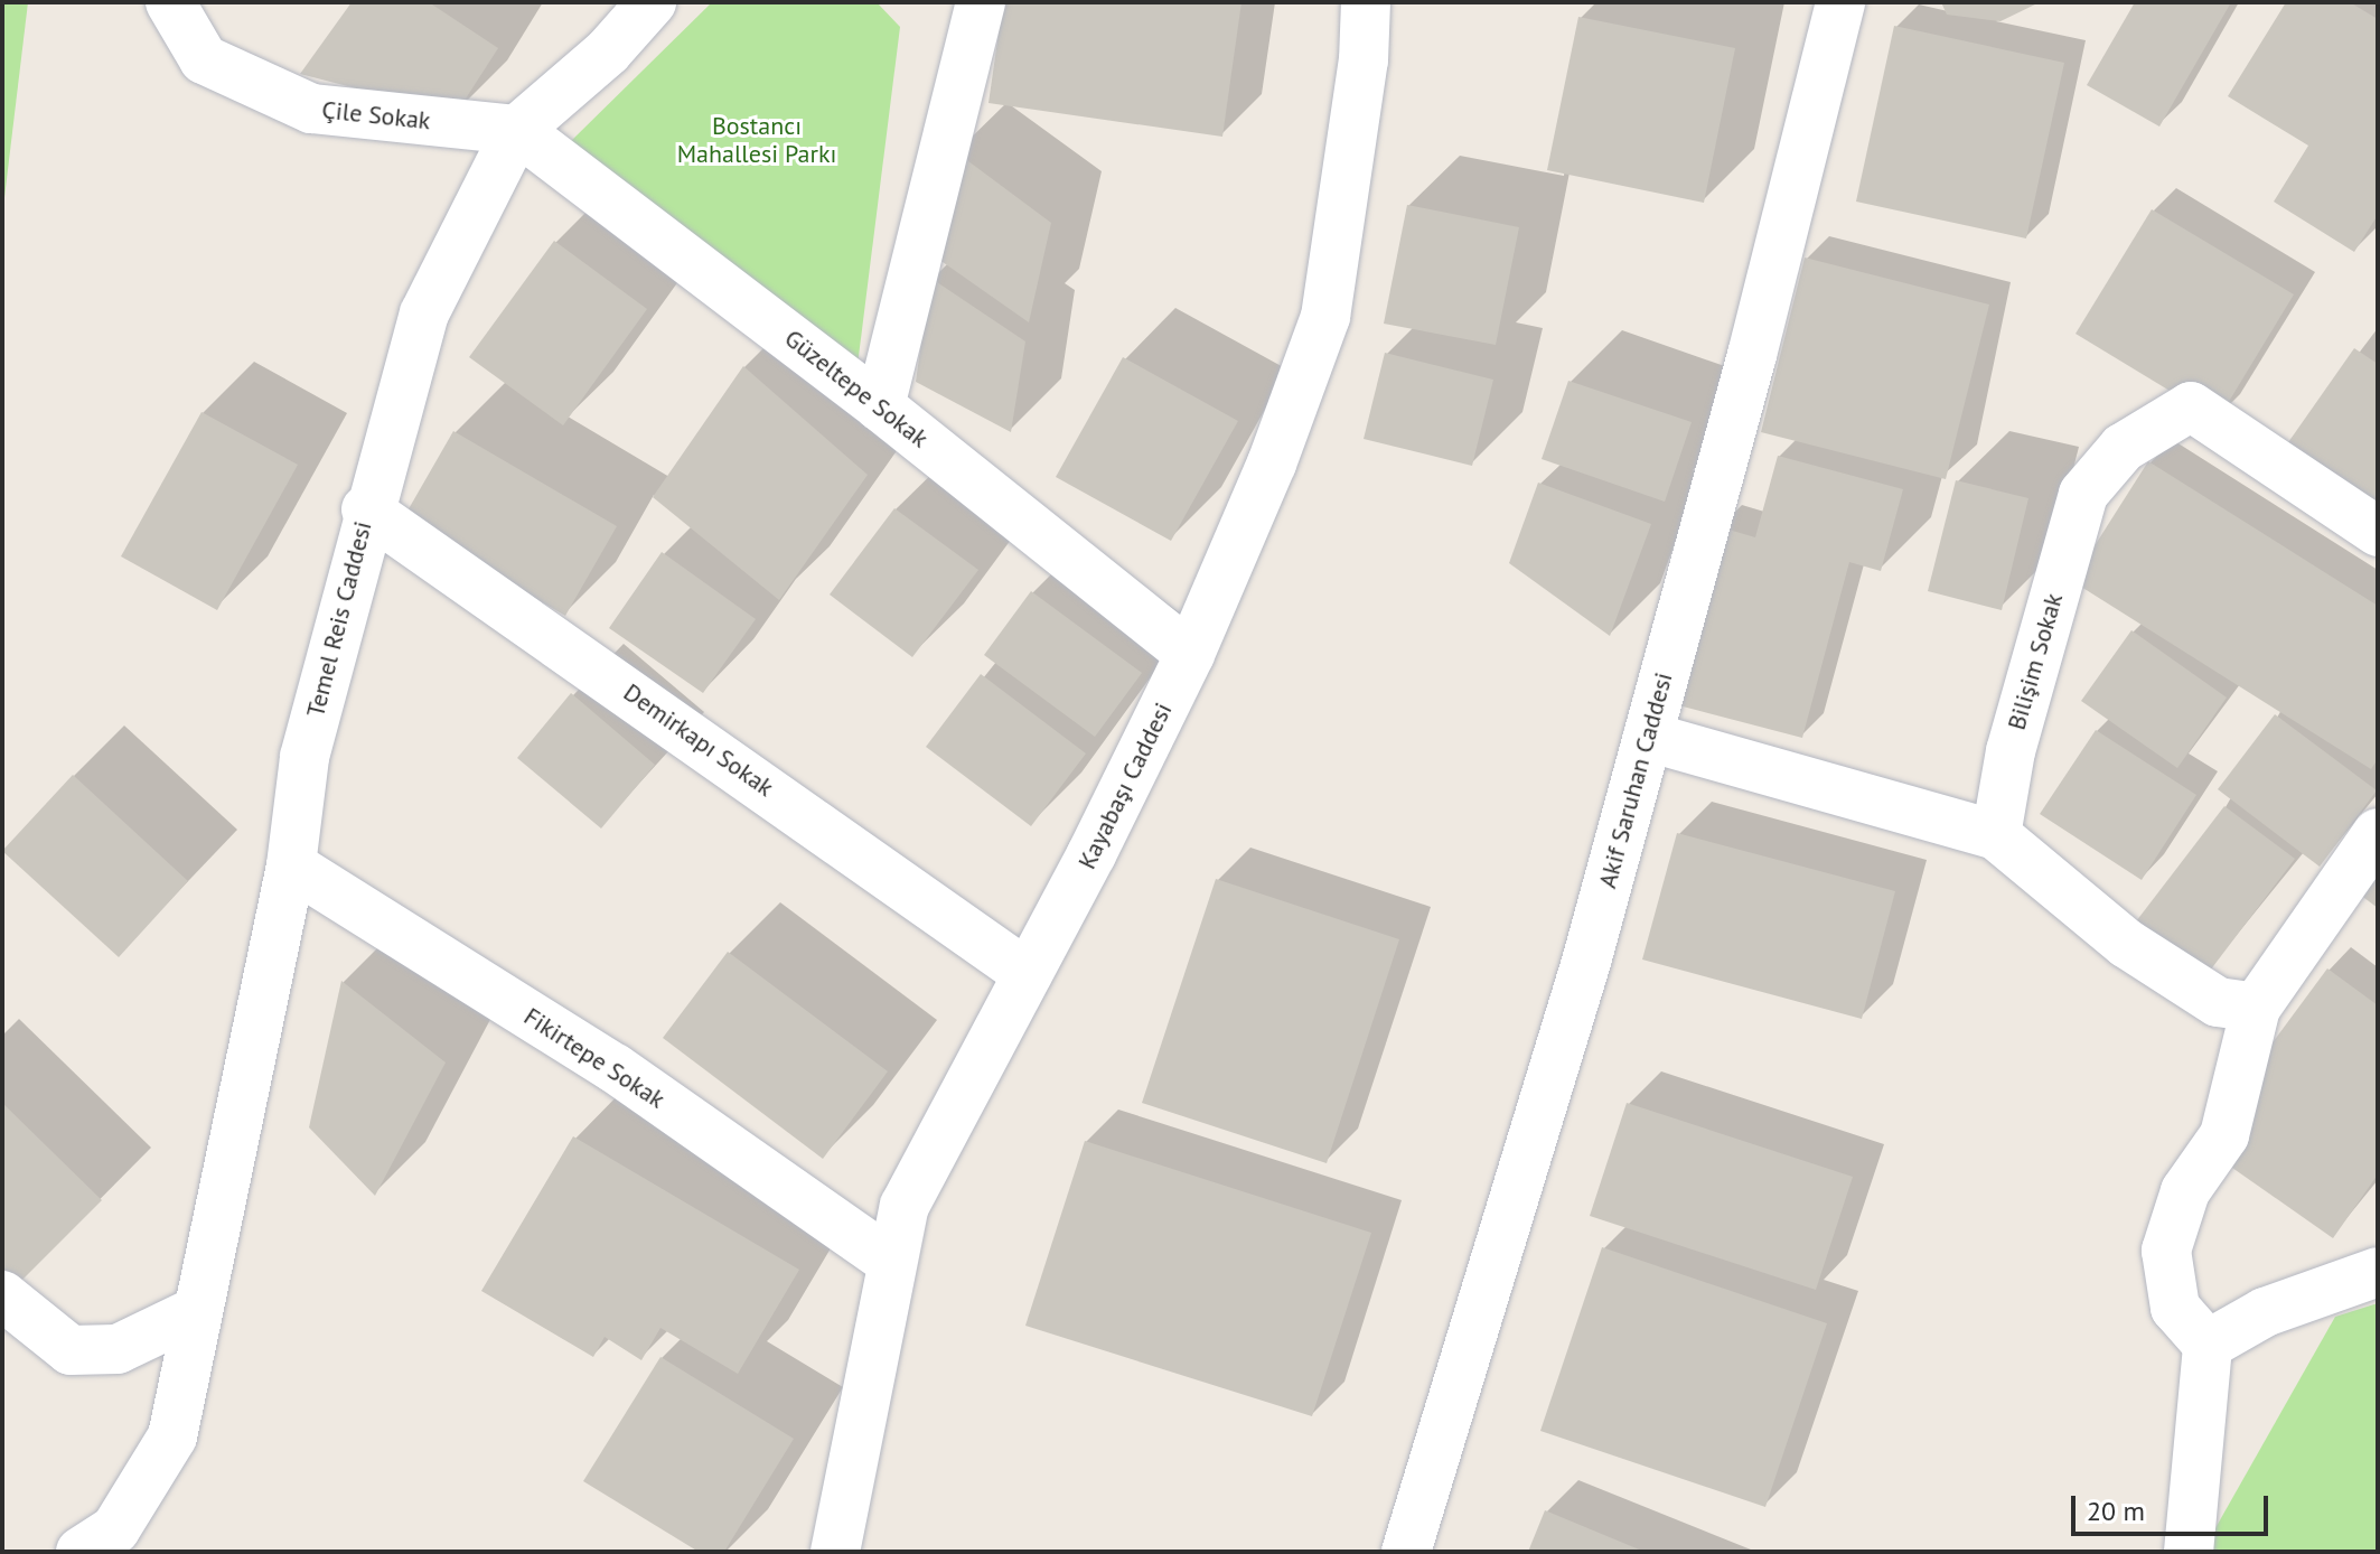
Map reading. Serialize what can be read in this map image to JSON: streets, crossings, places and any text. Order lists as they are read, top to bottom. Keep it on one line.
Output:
{"streets":{"street":["Çile Sokak","Güzeltepe Sokak","Temel Reis Caddesi","Bilişim Sokak","Demirkapı Sokak","Akif Saruhan Caddesi","Kayabaşı Caddesi","Fikirtepe Sokak"]},"crossings":[["Çile Sokak","Güzeltepe Sokak"],["Çile Sokak","Temel Reis Caddesi"],["Güzeltepe Sokak","Temel Reis Caddesi"],["Güzeltepe Sokak","Kayabaşı Caddesi"],["Temel Reis Caddesi","Demirkapı Sokak"],["Temel Reis Caddesi","Fikirtepe Sokak"],["Demirkapı Sokak","Kayabaşı Caddesi"],["Kayabaşı Caddesi","Fikirtepe Sokak"]],"parks":["Bostancı Mahallesi Parkı"],"scale_bar":"20 m"}
